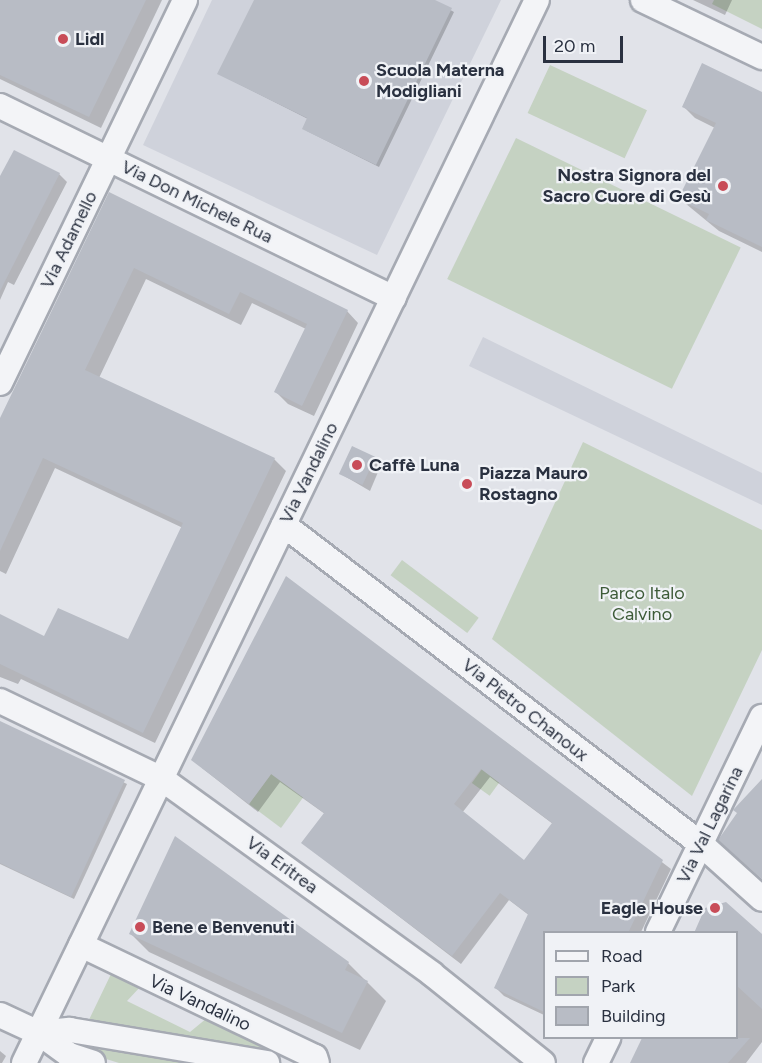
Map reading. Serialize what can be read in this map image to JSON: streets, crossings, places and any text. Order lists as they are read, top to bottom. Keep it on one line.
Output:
{"streets":{"street":["Via Don Michele Rua","Via Adamello","Via Vandalino","Via Pietro Chanoux","Via Val Lagarina","Via Eritrea"]},"crossings":[["Via Don Michele Rua","Via Adamello"],["Via Don Michele Rua","Via Vandalino"],["Via Vandalino","Via Pietro Chanoux"],["Via Vandalino","Via Eritrea"],["Via Pietro Chanoux","Via Val Lagarina"]],"parks":["Parco Italo Calvino"],"places":["Lidl","Scuola Materna Modigliani","Nostra Signora del Sacro Cuore di Gesù","Caffè Luna","Piazza Mauro Rostagno","Eagle House","Bene e Benvenuti"],"legend":["Road","Park","Building"],"scale_bar":"20 m"}
